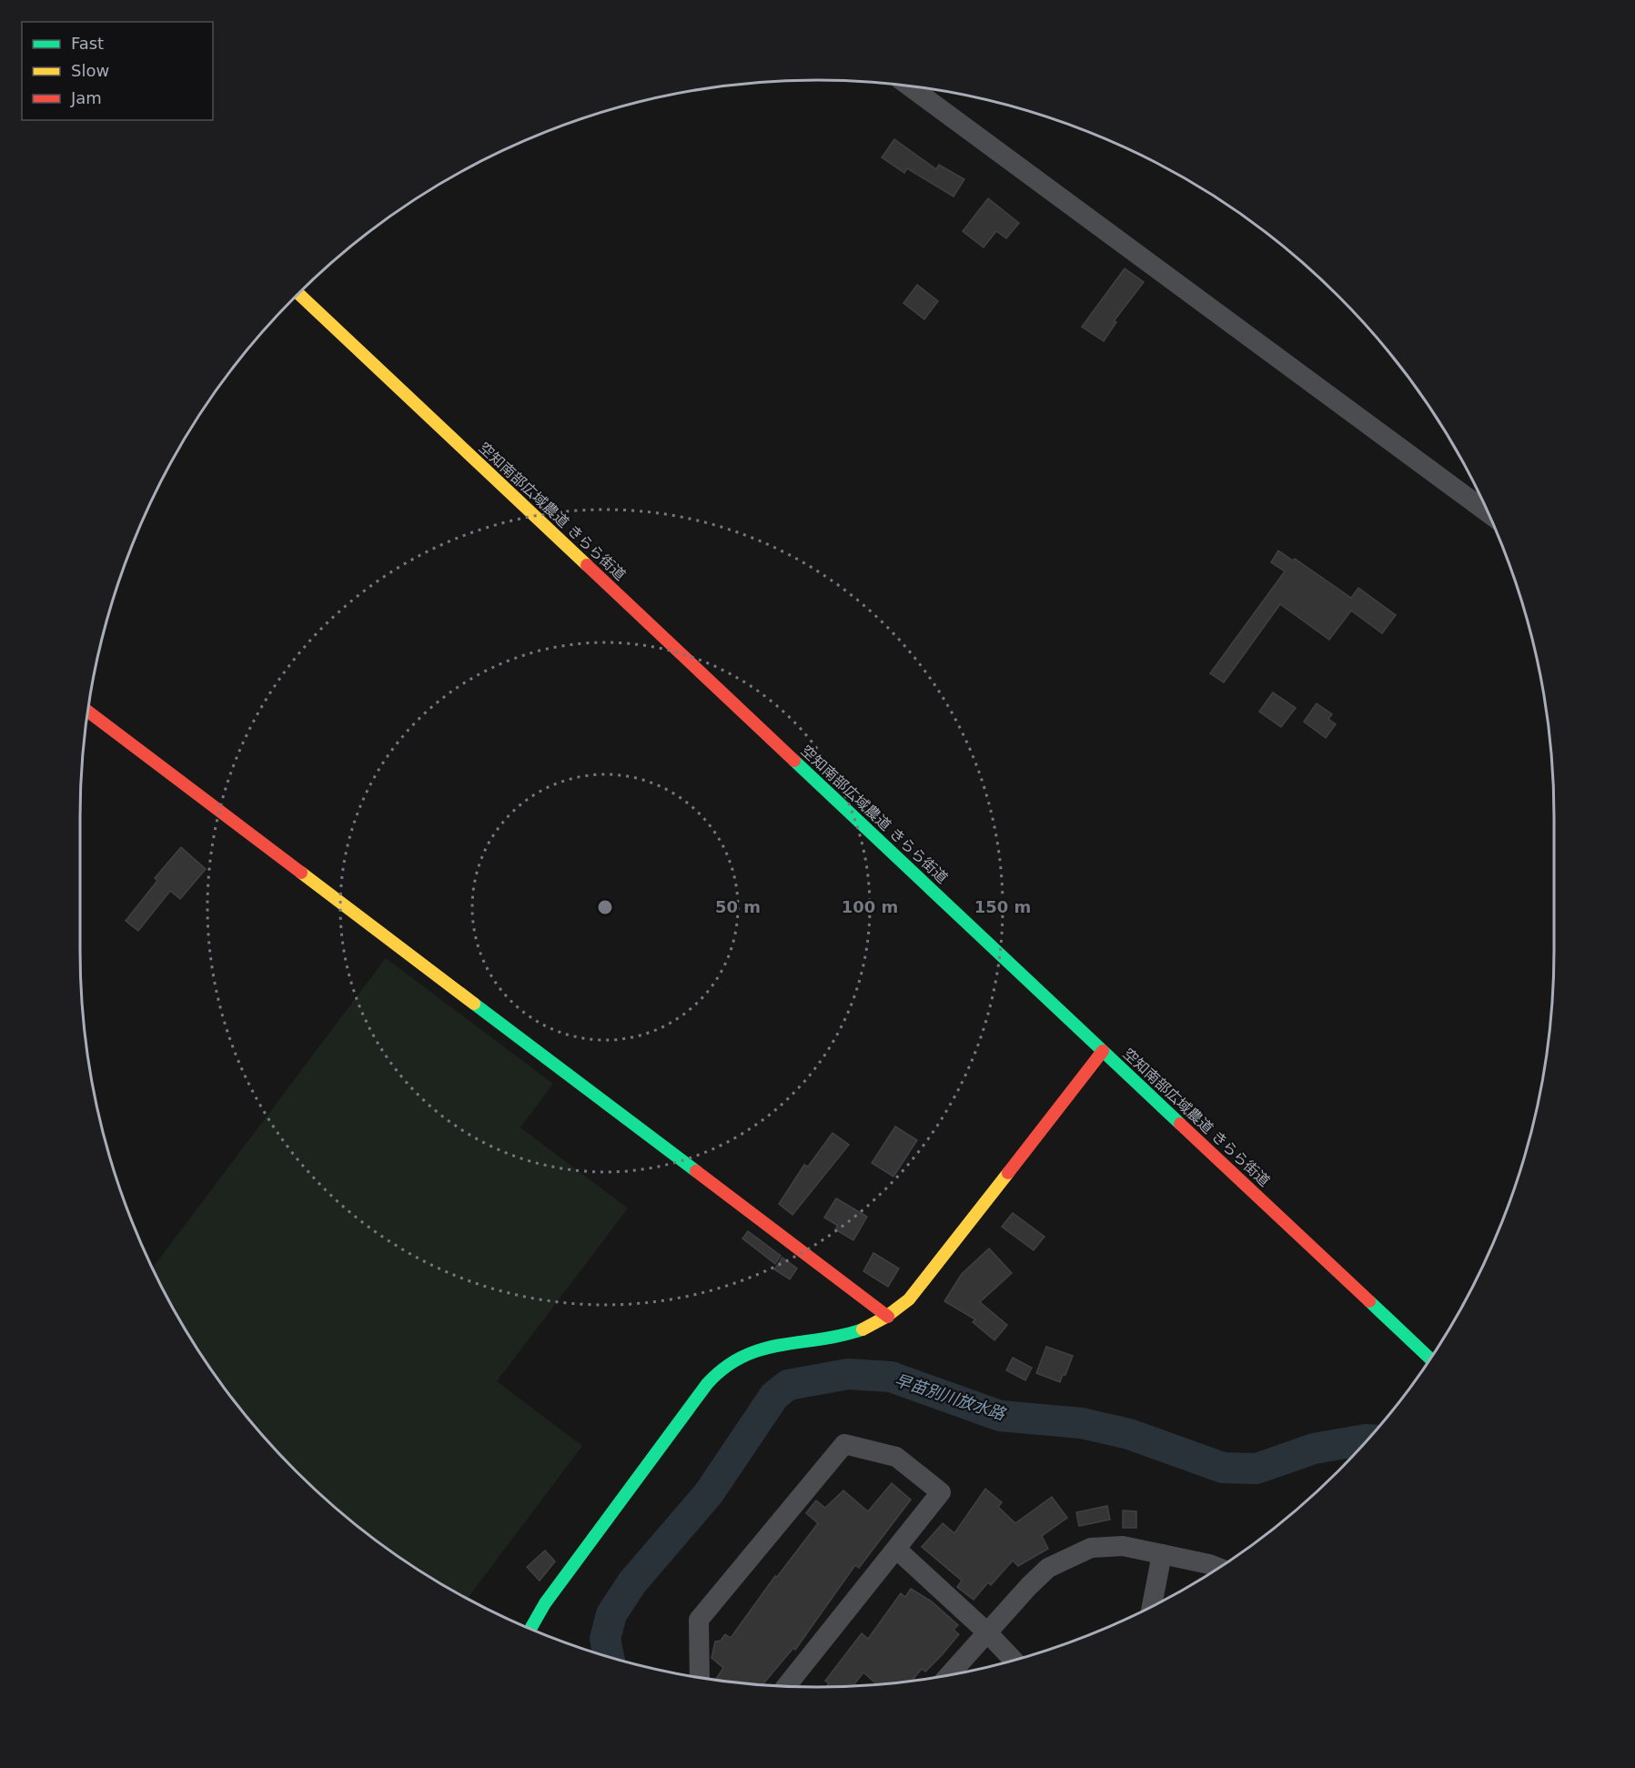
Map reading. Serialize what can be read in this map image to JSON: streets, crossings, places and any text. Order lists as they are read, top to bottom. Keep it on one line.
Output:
{"streets":{"street":["空知南部広域農道 きらら街道"]},"water":["早苗別川放水路"],"legend":["Fast","Slow","Jam"],"rings":["50 m","100 m","150 m"]}
